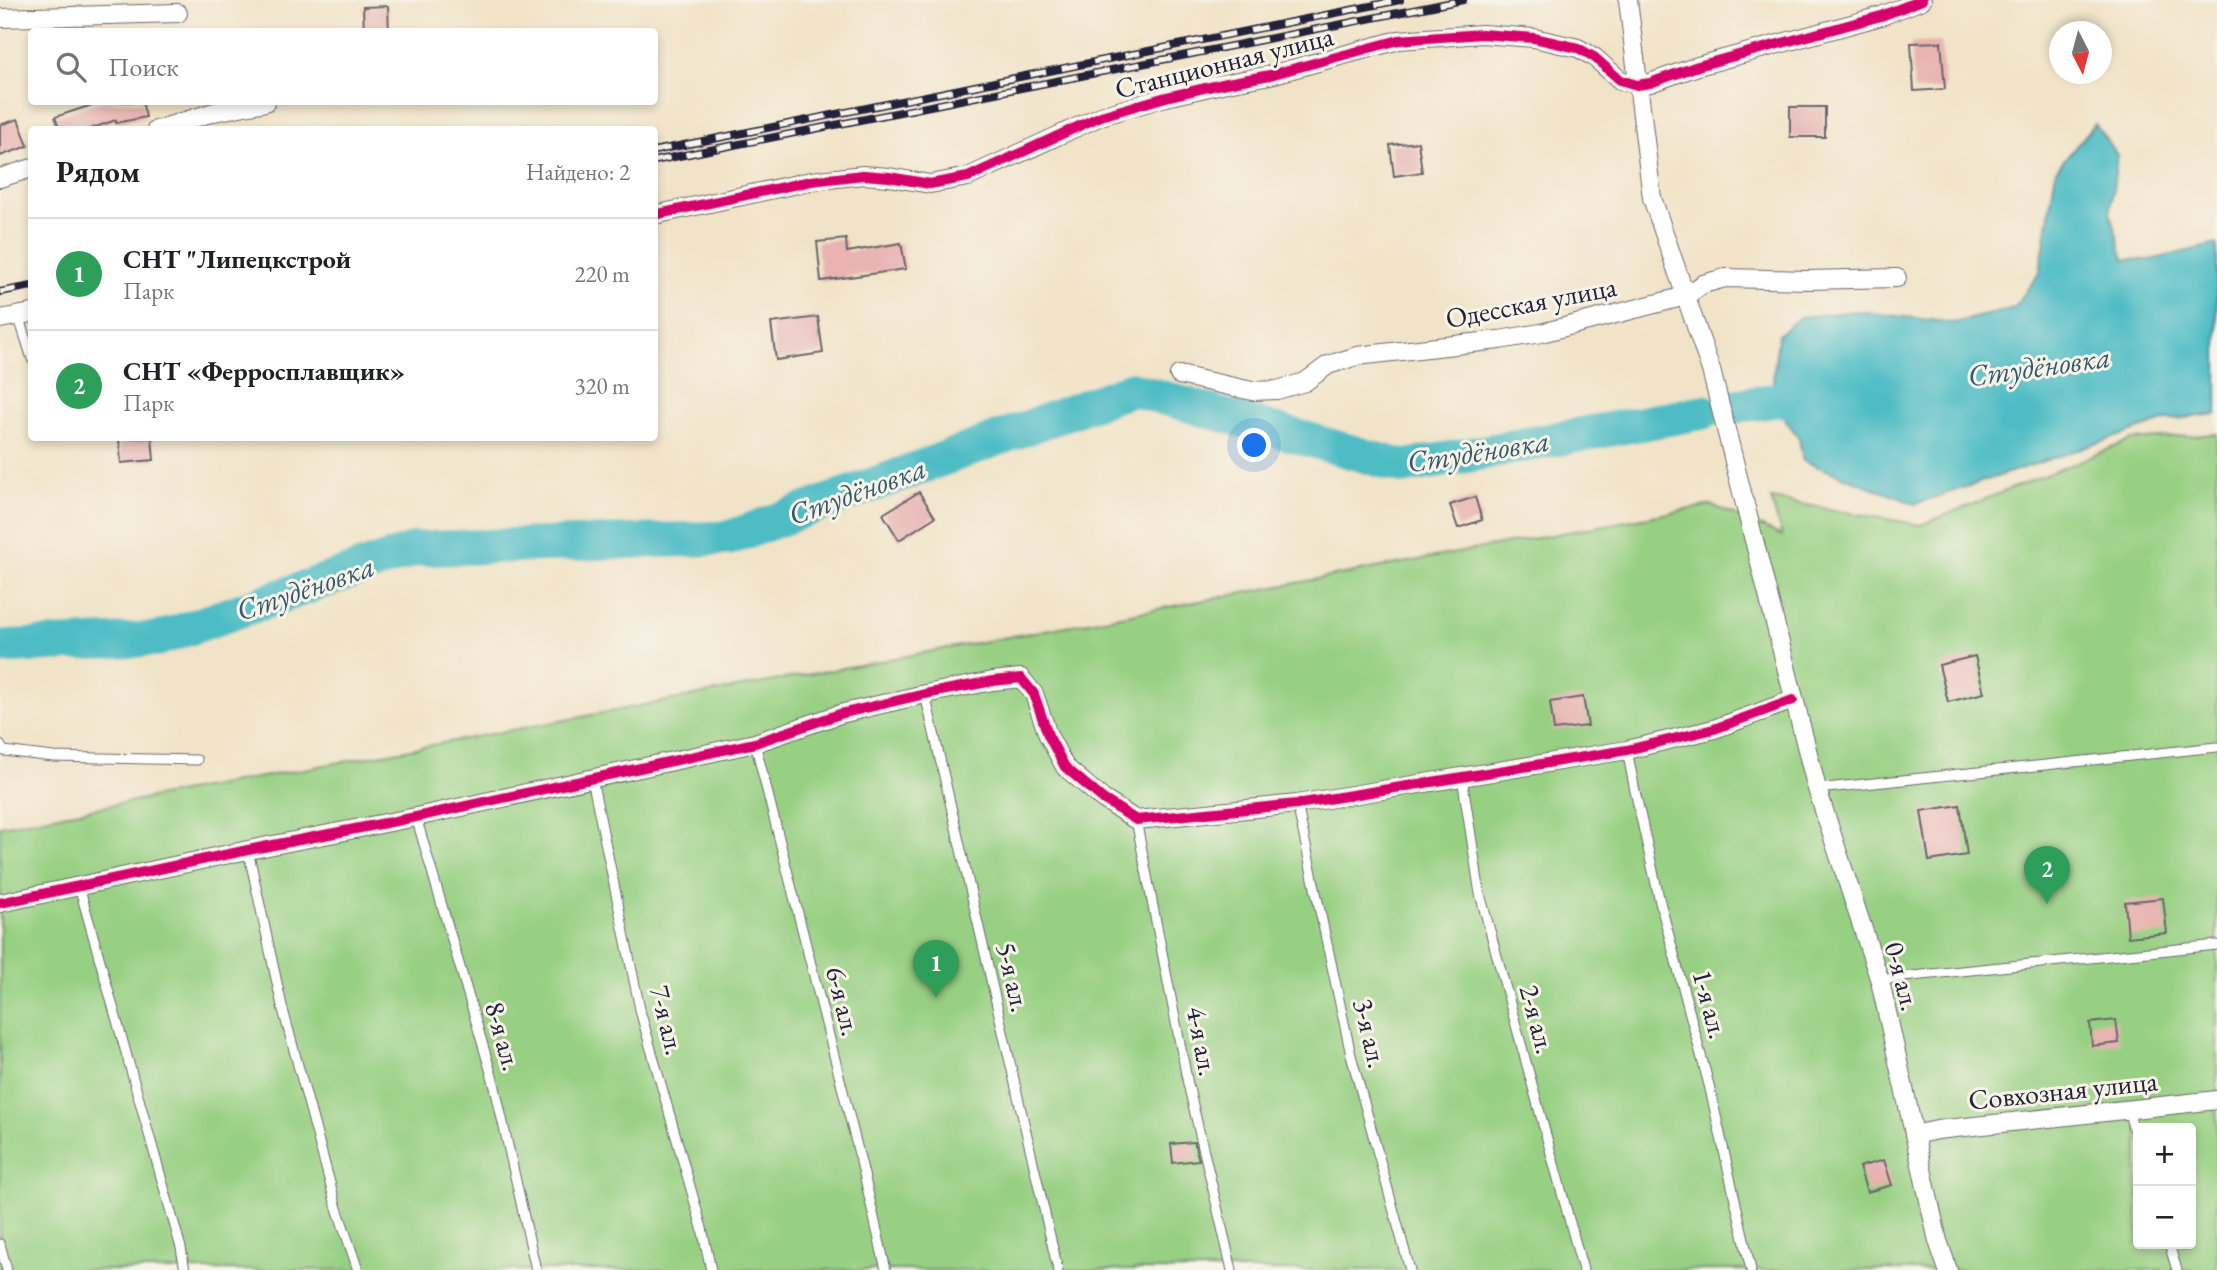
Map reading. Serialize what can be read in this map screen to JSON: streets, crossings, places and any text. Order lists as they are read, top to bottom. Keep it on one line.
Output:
{"streets":{"street":["Станционная улица","Одесская улица","0-я ал.","Совхозная улица"],"lane":["5-я ал.","6-я ал.","1-я ал.","2-я ал.","7-я ал.","3-я ал.","8-я ал.","4-я ал."]},"crossings":[["Станционная улица","0-я ал."],["Одесская улица","0-я ал."],["0-я ал.","Совхозная улица"]],"water":["Студёновка"],"north":"bottom","page":{"search":"Поиск","heading":["Рядом","Найдено: 2"],"list":[{"mark":"1","name":"СНТ \"Липецкстрой","note":"Парк","value":"220 m"},{"mark":"2","name":"СНТ «Ферросплавщик»","note":"Парк","value":"320 m"}],"pins":["2","1"],"map_buttons":["+","−"]}}
